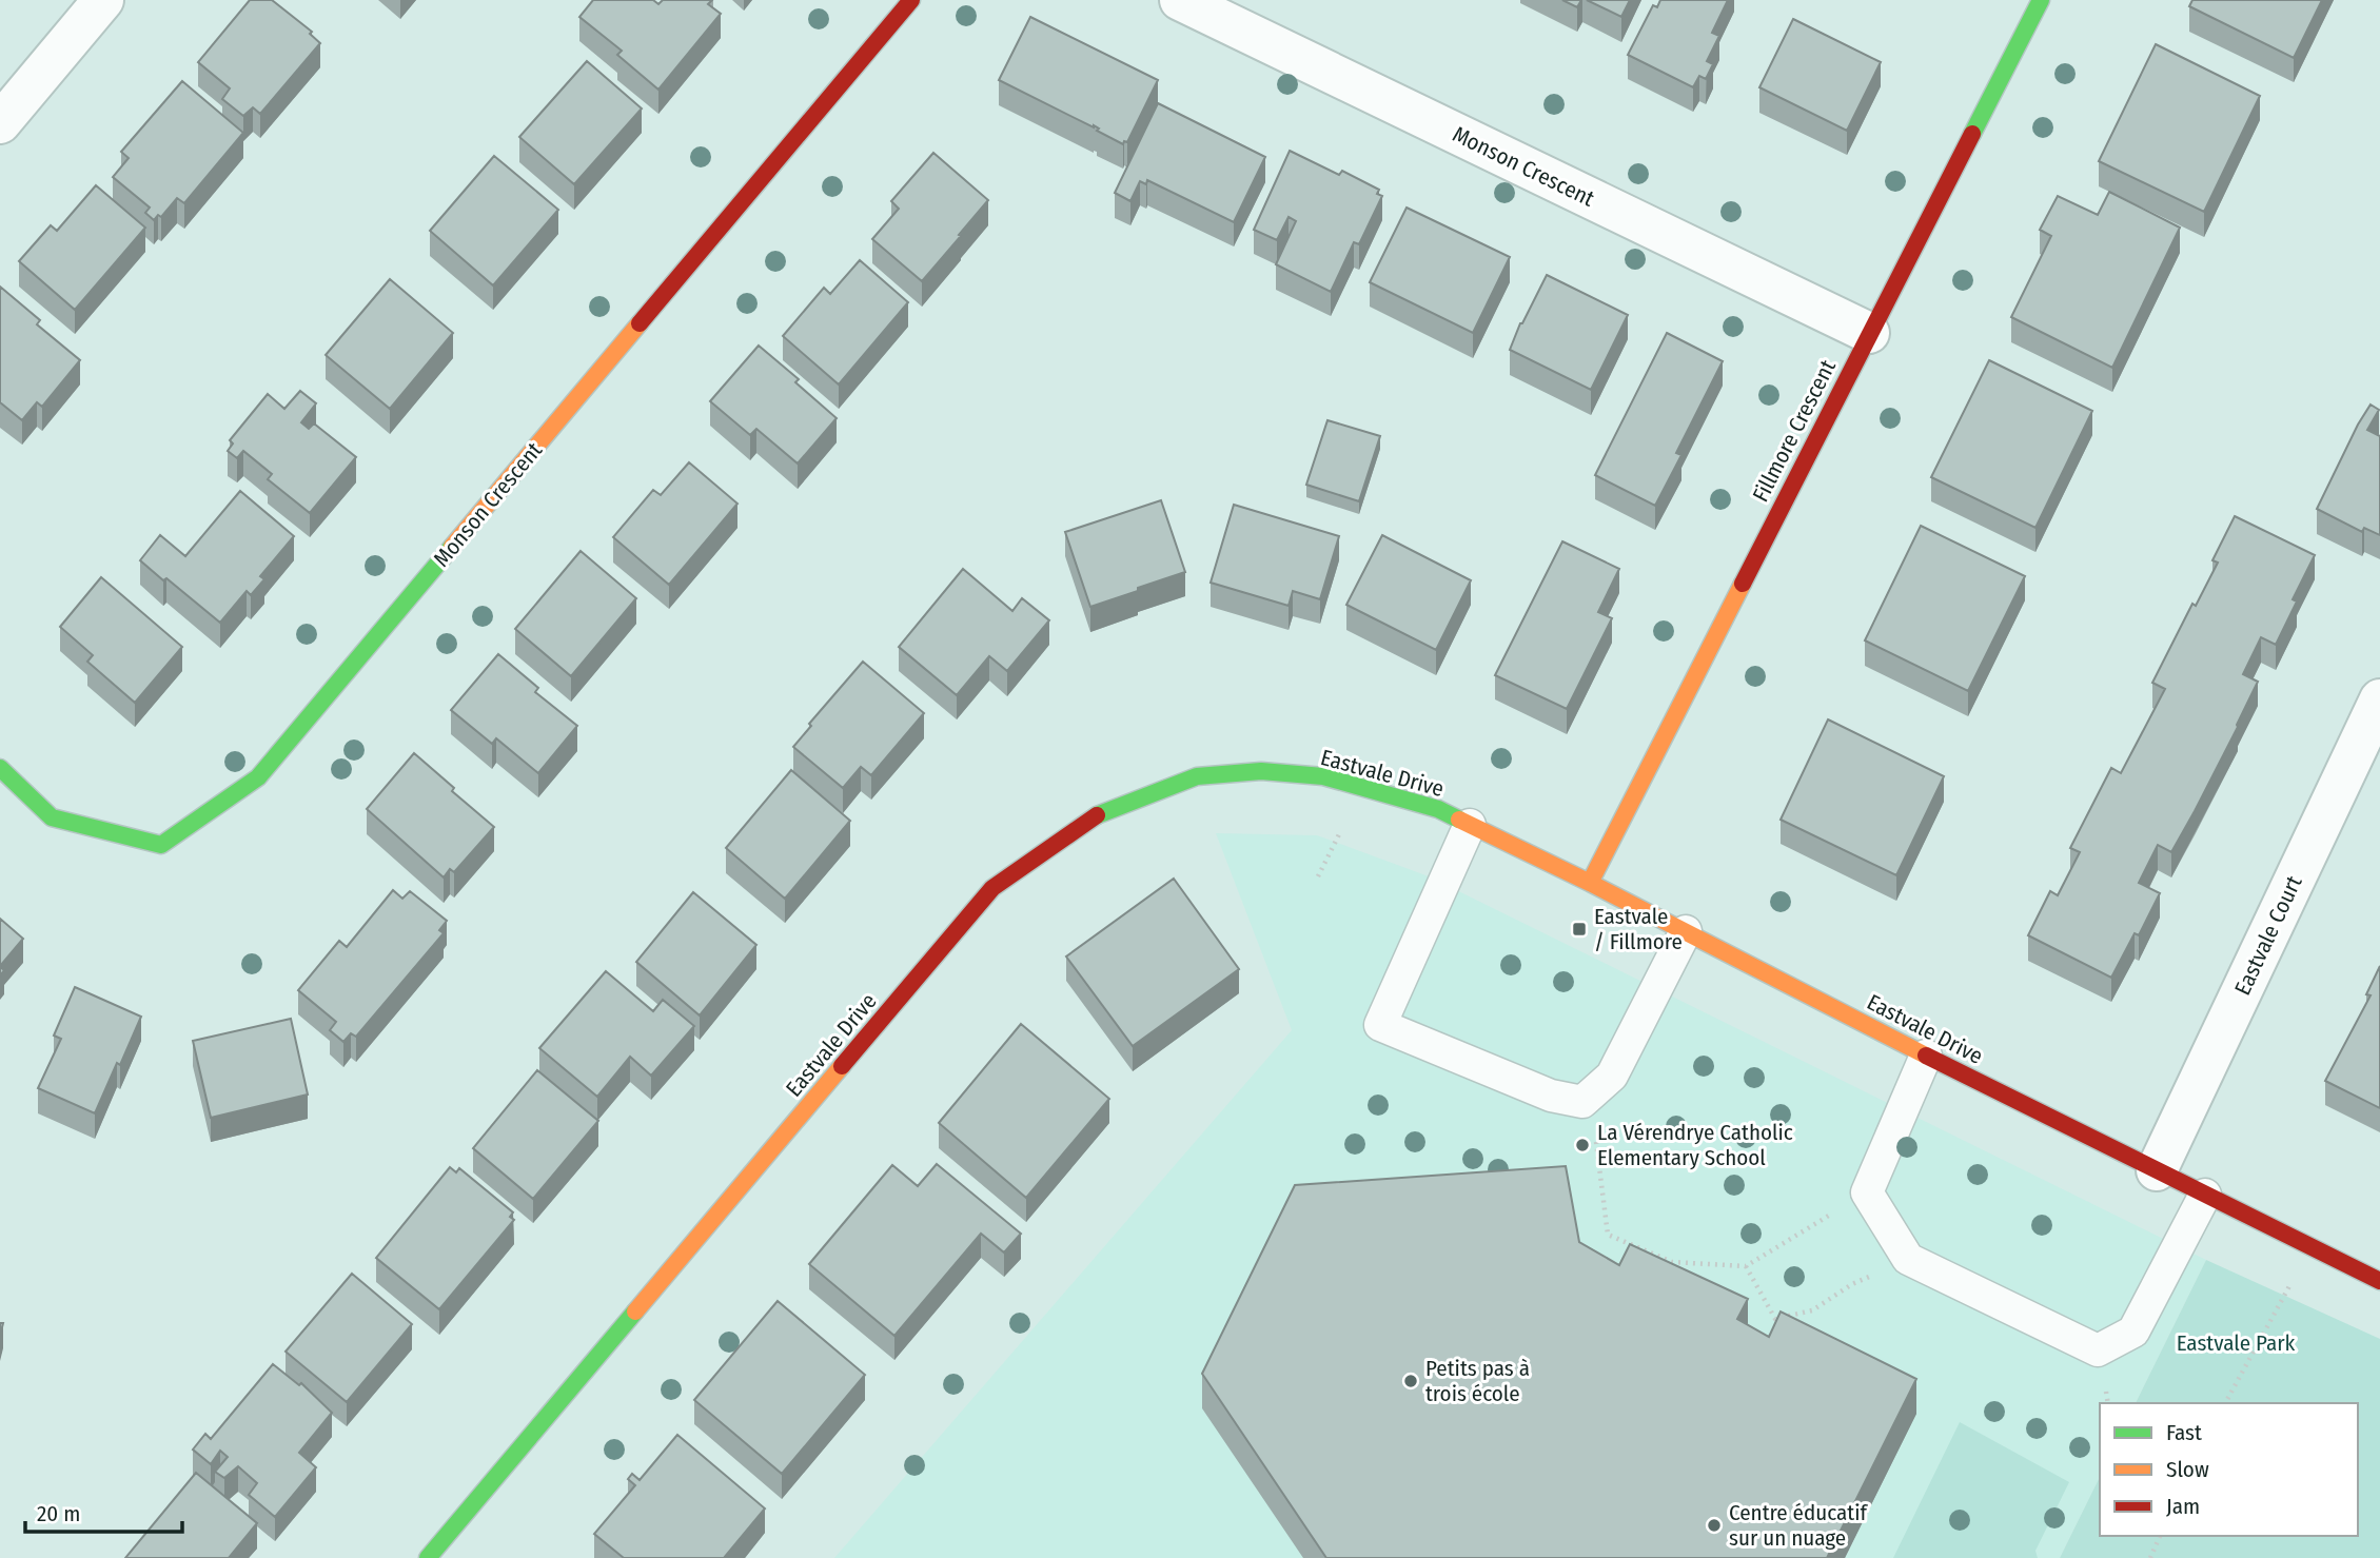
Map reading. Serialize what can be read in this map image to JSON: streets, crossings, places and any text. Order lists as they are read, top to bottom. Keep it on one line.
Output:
{"streets":{"street":["Monson Crescent","Fillmore Crescent","Eastvale Drive","Eastvale Court"]},"crossings":[["Monson Crescent","Fillmore Crescent"],["Fillmore Crescent","Eastvale Drive"],["Eastvale Drive","Eastvale Court"]],"parks":["Eastvale Park"],"places":{"transit":["Eastvale / Fillmore"],"other":["La Vérendrye Catholic Elementary School","Petits pas à trois école","Centre éducatif sur un nuage"]},"legend":["Fast","Slow","Jam"],"scale_bar":"20 m"}
